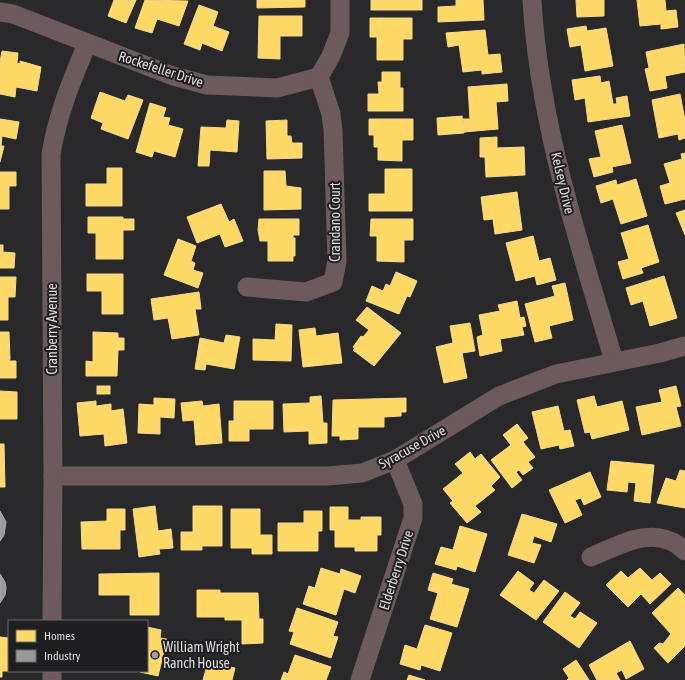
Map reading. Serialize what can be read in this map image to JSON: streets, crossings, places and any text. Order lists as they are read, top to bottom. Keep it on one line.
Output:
{"streets":{"street":["Rockefeller Drive","Kelsey Drive","Crandano Court","Cranberry Avenue","Syracuse Drive","Elderberry Drive"]},"crossings":[["Rockefeller Drive","Crandano Court"],["Rockefeller Drive","Cranberry Avenue"],["Kelsey Drive","Syracuse Drive"],["Cranberry Avenue","Syracuse Drive"],["Syracuse Drive","Elderberry Drive"]],"places":["William Wright Ranch House"],"legend":["Homes","Industry"]}
